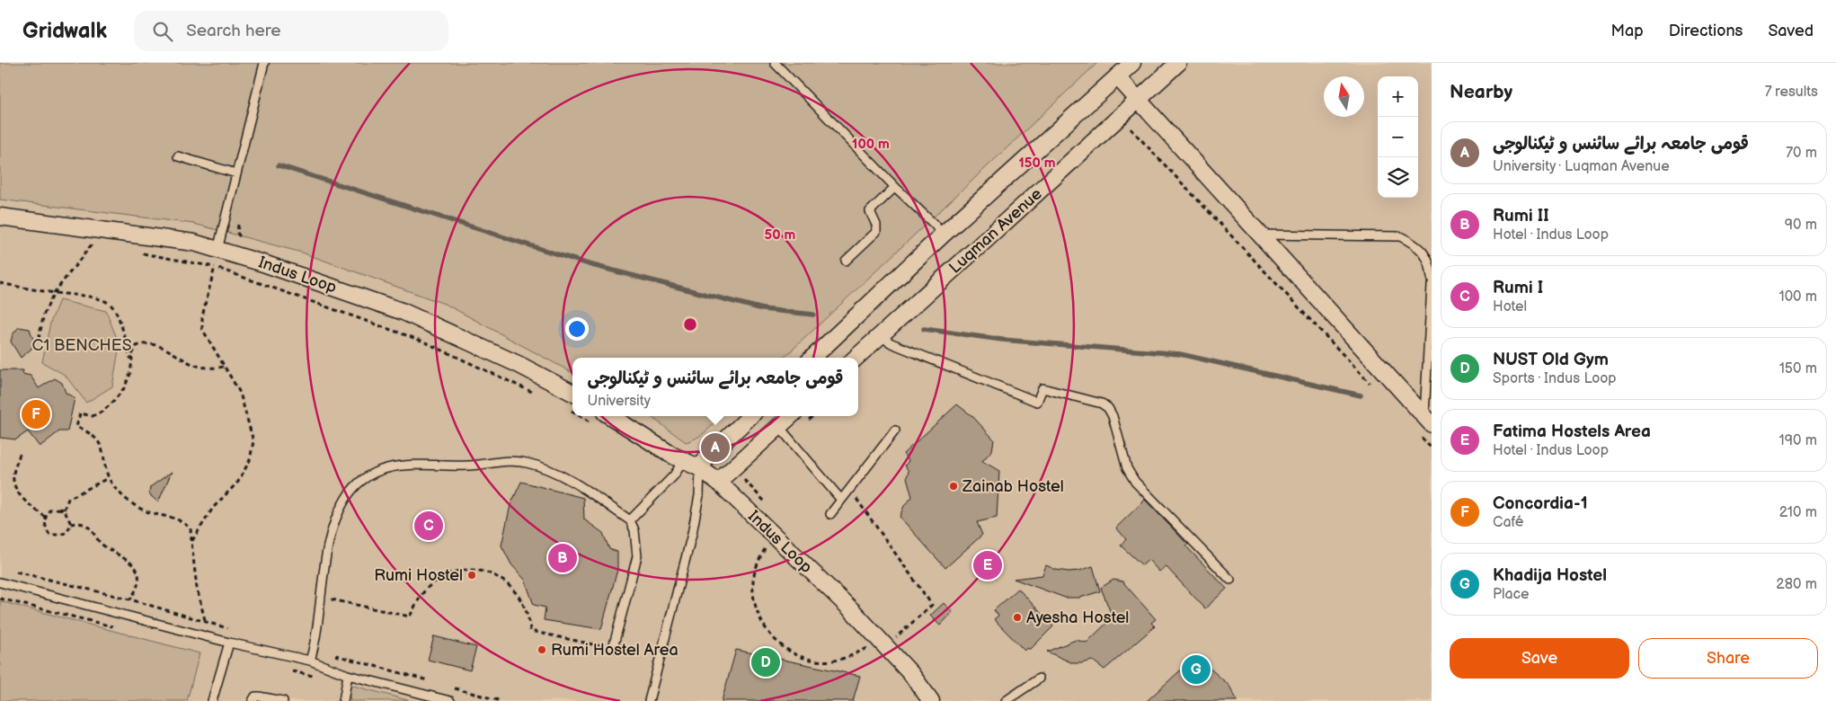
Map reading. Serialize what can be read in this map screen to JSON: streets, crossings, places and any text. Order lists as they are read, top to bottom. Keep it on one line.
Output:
{"streets":{"street":["Luqman Avenue","Indus Loop"]},"parks":["C1 BENCHES"],"places":["Zainab Hostel","Rumi Hostel","Ayesha Hostel","Rumi Hostel Area"],"north":"top","page":{"header":"Gridwalk","search":"Search here","nav":["Map","Directions","Saved"],"heading":["Nearby","7 results"],"map_buttons":["+","−"],"list":[{"mark":"A","name":"قومی جامعہ برائے سائنس و ٹیکنالوجی","note":"University · Luqman Avenue","value":"70 m"},{"mark":"B","name":"Rumi II","note":"Hotel · Indus Loop","value":"90 m"},{"mark":"C","name":"Rumi I","note":"Hotel","value":"100 m"},{"mark":"D","name":"NUST Old Gym","note":"Sports · Indus Loop","value":"150 m"},{"mark":"E","name":"Fatima Hostels Area","note":"Hotel · Indus Loop","value":"190 m"},{"mark":"F","name":"Concordia-1","note":"Café","value":"210 m"},{"mark":"G","name":"Khadija Hostel","note":"Place","value":"280 m"}],"popup":["قومی جامعہ برائے سائنس و ٹیکنالوجی","University"],"pins":["F","A","C","B","E","D","G"],"buttons":["Save","Share"]},"rings":["100 m","150 m","50 m"]}
